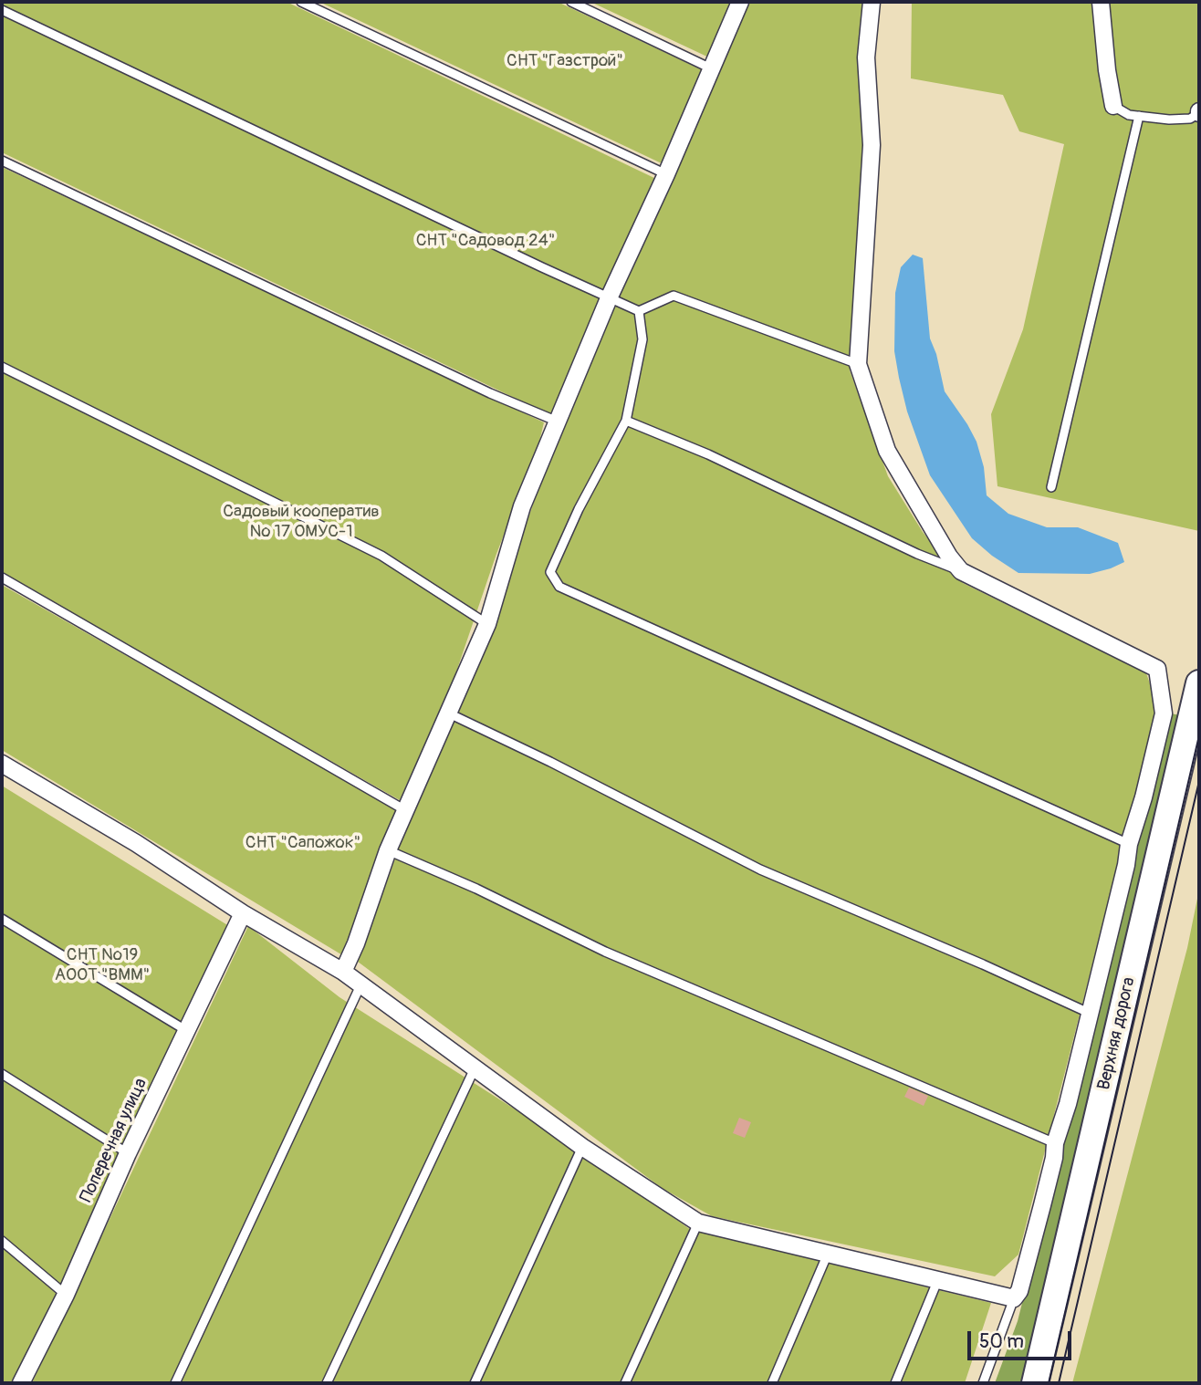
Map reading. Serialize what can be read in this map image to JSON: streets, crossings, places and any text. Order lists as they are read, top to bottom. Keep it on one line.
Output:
{"streets":{"main road":["Верхняя дорога"],"street":["Поперечная улица"]},"parks":["СНТ \"Газстрой\"","СНТ \"Садовод 24\"","Садовый кооператив № 17 ОМУС-1","СНТ \"Сапожок\"","СНТ №19 АООТ \"ВММ\""],"scale_bar":"50 m"}
